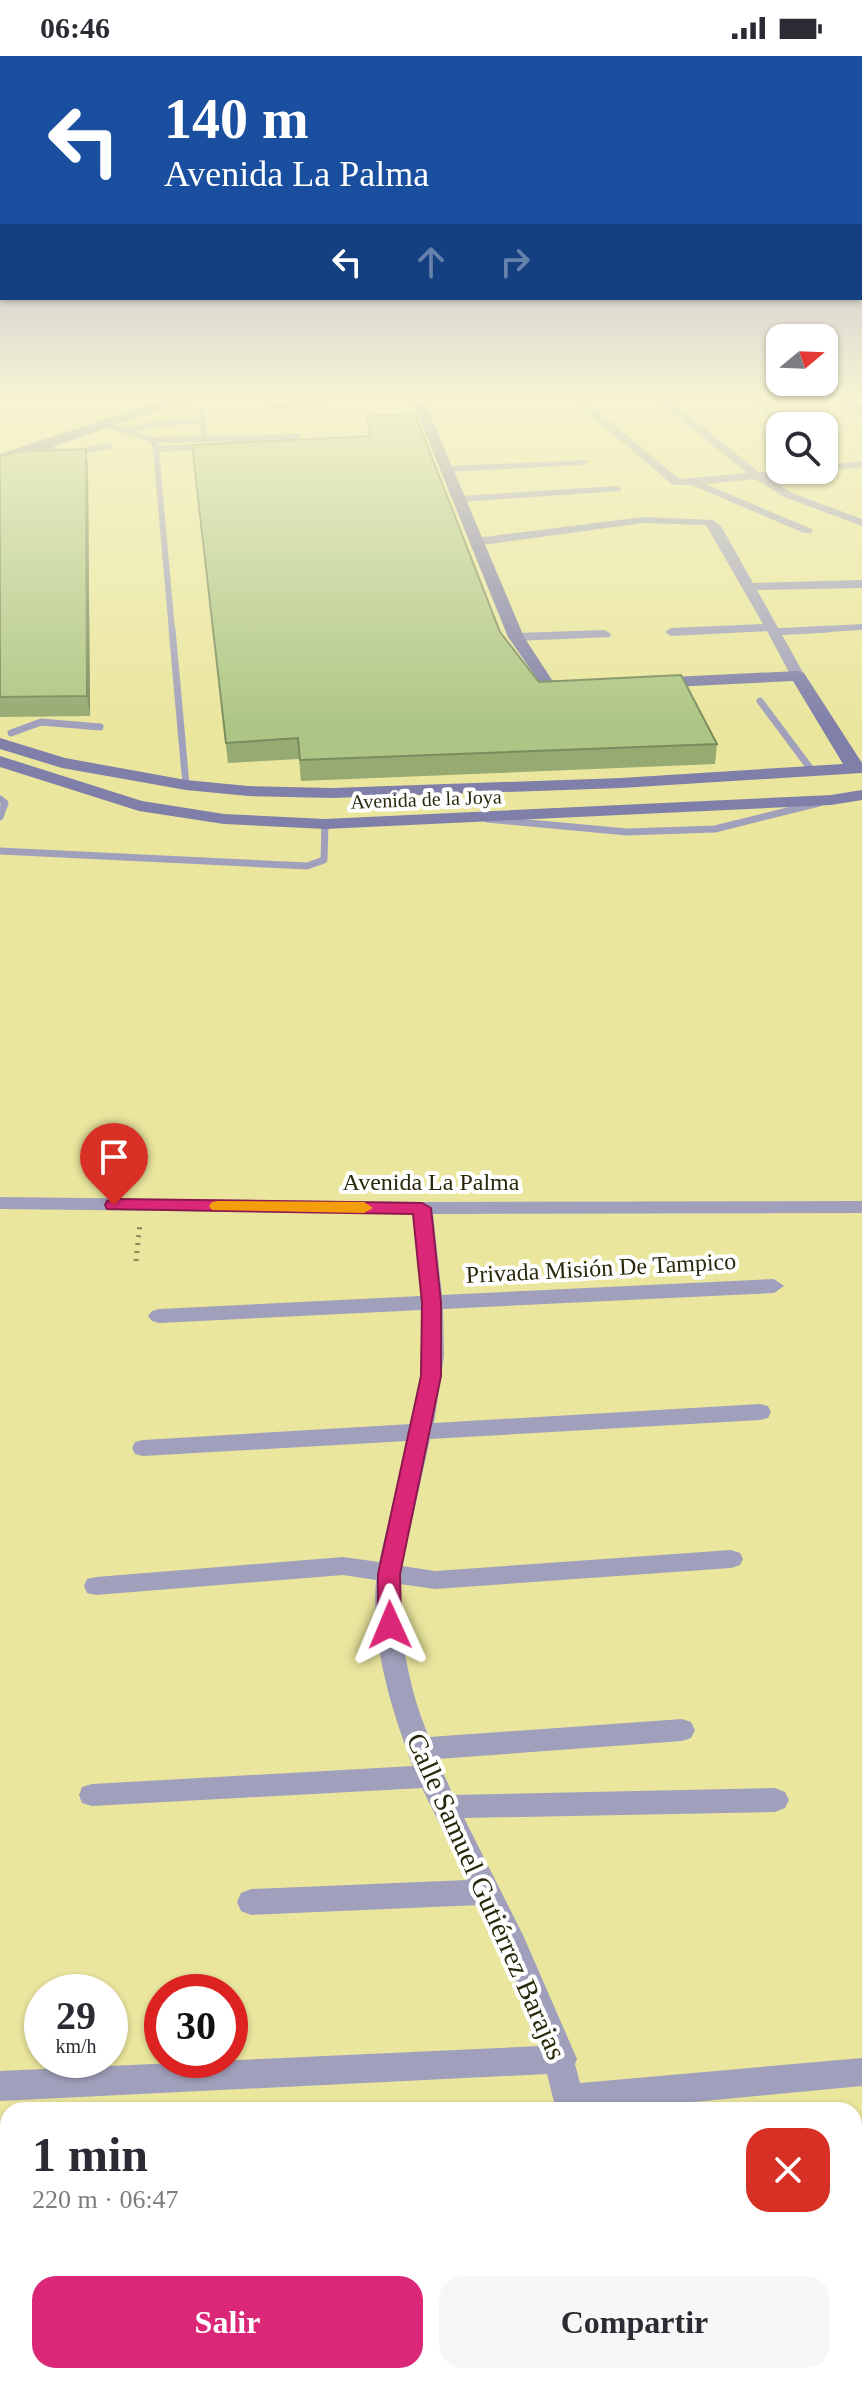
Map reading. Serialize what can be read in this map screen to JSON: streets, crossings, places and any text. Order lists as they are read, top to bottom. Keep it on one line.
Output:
{"streets":{"main road":["Avenida de la Joya"],"street":["Avenida La Palma","Privada Misión De Tampico","Calle Samuel Gutiérrez Barajas"]},"crossings":[["Avenida La Palma","Calle Samuel Gutiérrez Barajas"],["Privada Misión De Tampico","Calle Samuel Gutiérrez Barajas"]],"north":"right","page":{"status":"06:46","turn":["140 m","Avenida La Palma"],"speed":"29 km/h","limit":"30","heading":["1 min","220 m · 06:47"],"buttons":["Salir","Compartir"]}}
